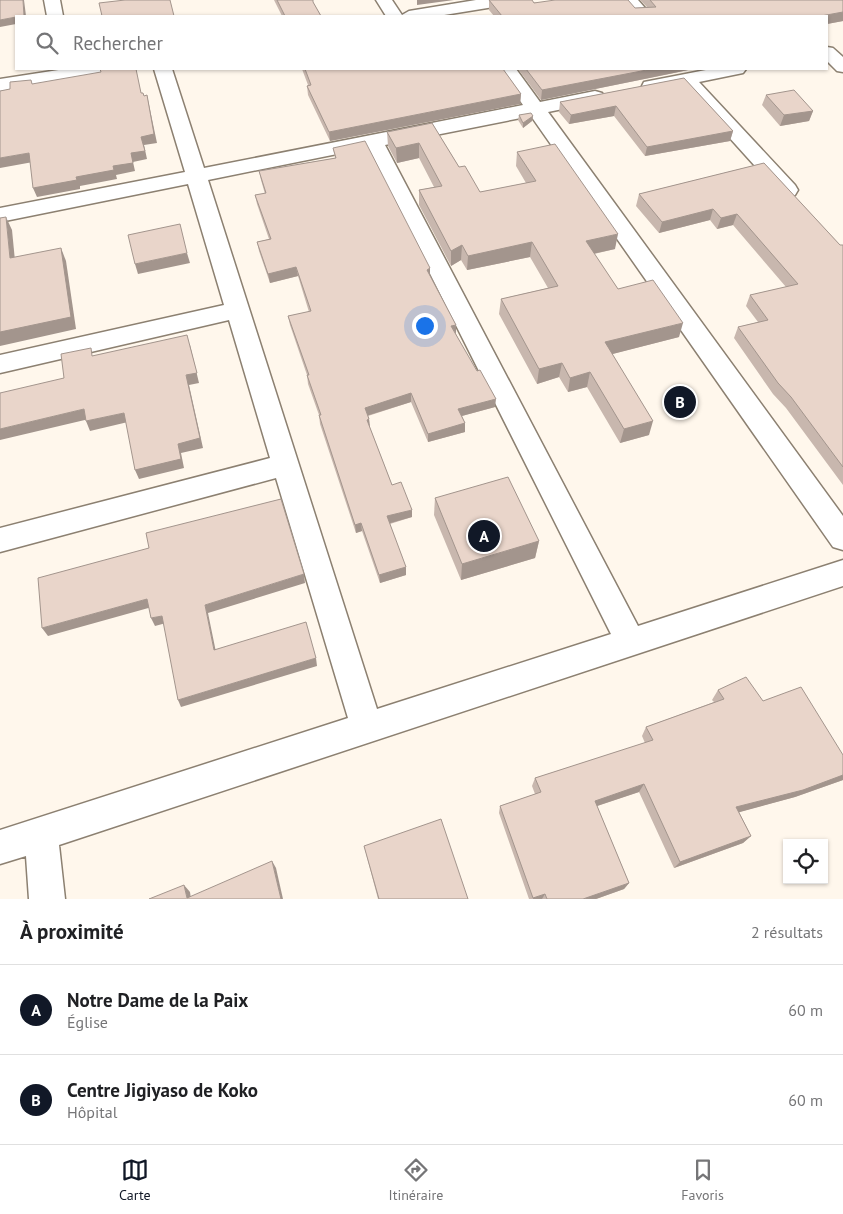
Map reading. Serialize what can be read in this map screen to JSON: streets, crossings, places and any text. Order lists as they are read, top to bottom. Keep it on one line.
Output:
{"page":{"search":"Rechercher","pins":["B","A"],"heading":["À proximité","2 résultats"],"list":[{"mark":"A","name":"Notre Dame de la Paix","note":"Église","value":"60 m"},{"mark":"B","name":"Centre Jigiyaso de Koko","note":"Hôpital","value":"60 m"}],"nav":["Carte","Itinéraire","Favoris"]}}
